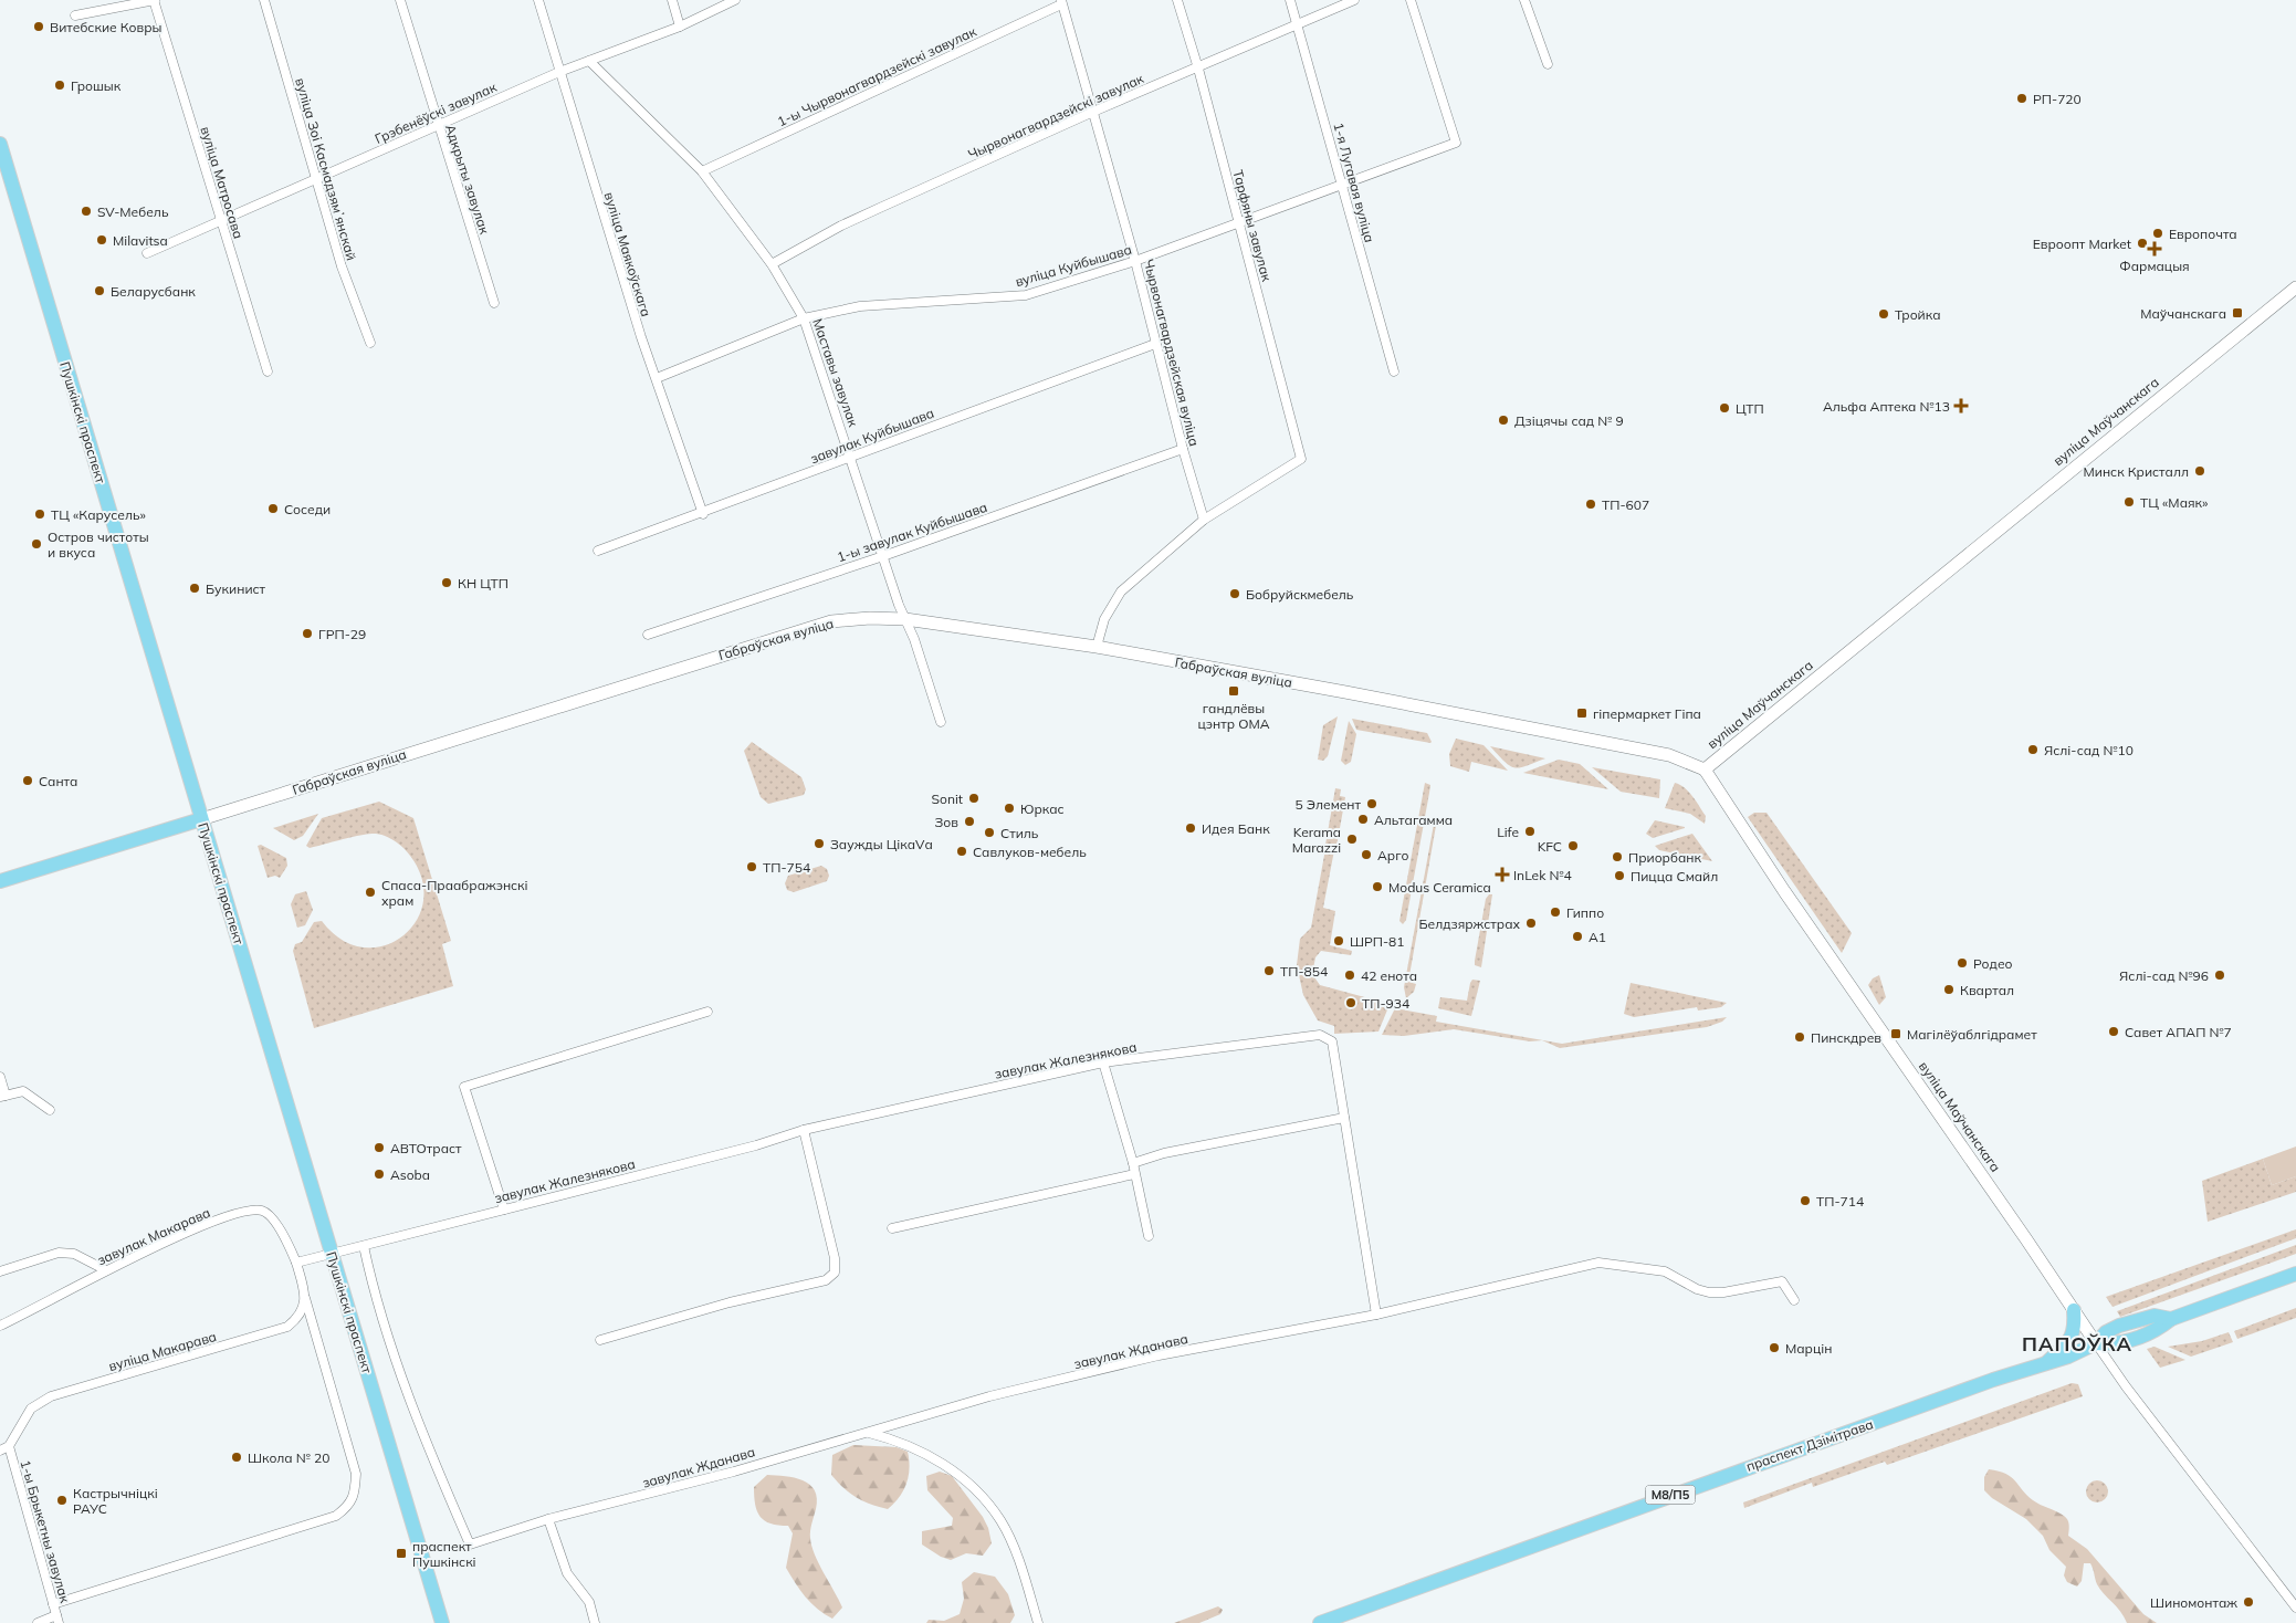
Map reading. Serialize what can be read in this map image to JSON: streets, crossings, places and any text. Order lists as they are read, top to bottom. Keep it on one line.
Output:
{"streets":{"main road":["вуліца Маўчанскага","Пушкінскі праспект","Габраўская вуліца","праспект Дзімітрава","М8/П5"],"street":["1-ы Чырвонагвардзейскі завулак","Грэбенёўскі завулак","Чырвонагвардзейскі завулак","вуліца Зоі Касмадзямʼянскай","Адкрыты завулак","вуліца Матросава","1-я Лугавая вуліца","Тарфяны завулак","вуліца Маякоўскага","вуліца Куйбышава","Чырвонагвардзейская вуліца","Маставы завулак","завулак Куйбышава","1-ы завулак Куйбышава","завулак Жалезнякова","завулак Макарава","вуліца Макарава","завулак Жданава","1-ы Брыкетны завулак"]},"crossings":[["1-ы Чырвонагвардзейскі завулак","Чырвонагвардзейская вуліца"],["1-ы Чырвонагвардзейскі завулак","Маставы завулак"],["Грэбенёўскі завулак","вуліца Зоі Касмадзямʼянскай"],["Грэбенёўскі завулак","Адкрыты завулак"],["Грэбенёўскі завулак","вуліца Матросава"],["Грэбенёўскі завулак","вуліца Маякоўскага"],["Грэбенёўскі завулак","Маставы завулак"],["Чырвонагвардзейскі завулак","1-я Лугавая вуліца"],["Чырвонагвардзейскі завулак","Тарфяны завулак"],["Чырвонагвардзейскі завулак","Чырвонагвардзейская вуліца"],["Чырвонагвардзейскі завулак","Маставы завулак"],["1-я Лугавая вуліца","вуліца Куйбышава"],["Тарфяны завулак","вуліца Куйбышава"],["Тарфяны завулак","Чырвонагвардзейская вуліца"],["вуліца Маякоўскага","вуліца Куйбышава"],["вуліца Маякоўскага","завулак Куйбышава"],["вуліца Куйбышава","Чырвонагвардзейская вуліца"],["вуліца Куйбышава","Маставы завулак"],["Чырвонагвардзейская вуліца","завулак Куйбышава"],["Чырвонагвардзейская вуліца","1-ы завулак Куйбышава"],["Маставы завулак","завулак Куйбышава"],["Маставы завулак","1-ы завулак Куйбышава"],["Маставы завулак","Габраўская вуліца"],["вуліца Маўчанскага","Габраўская вуліца"],["вуліца Маўчанскага","праспект Дзімітрава"],["Пушкінскі праспект","Габраўская вуліца"],["Пушкінскі праспект","завулак Жалезнякова"],["завулак Жалезнякова","завулак Жданава"],["вуліца Макарава","1-ы Брыкетны завулак"]],"districts":["ПАПОЎКА"],"places":{"other":["Витебские Ковры","Грошык","РП-720","SV-Мебель","Европочта","Milavitsa","Евроопт Market","Беларусбанк","Тройка","ЦТП","Дзіцячы сад № 9","Минск Кристалл","ТЦ «Маяк»","ТП-607","Соседи","ТЦ «Карусель»","Остров чистоты и вкуса","КН ЦТП","Букинист","Бобруйскмебель","ГРП-29","Яслі-сад №10","Санта","Sonit","5 Элемент","Юркас","Альтагамма","Зов","Идея Банк","Life","Стиль","Kerama Marazzi","Заужды ЦікаVа","KFC","Савлуков-мебель","Арго","Приорбанк","ТП-754","Пицца Смайл","Modus Ceramica","Спаса-Праабражэнскі храм","Гиппо","Белдзяржстрах","A1","ШРП-81","Родео","ТП-854","42 енота","Яслі-сад №96","Квартал","ТП-934","Савет АПАП №7","Пинскдрев","АВТОтраст","Asoba","ТП-714","Марцін","Школа № 20","Кастрычніцкі РАУС","Шиномонтаж"],"health":["Фармацыя","Альфа Аптека №13","InLek №4"],"transit":["Маўчанскага","гандлёвы цэнтр ОМА","гіпермаркет Гіпа","Магілёўаблгідрамет","праспект Пушкінскі"]}}
